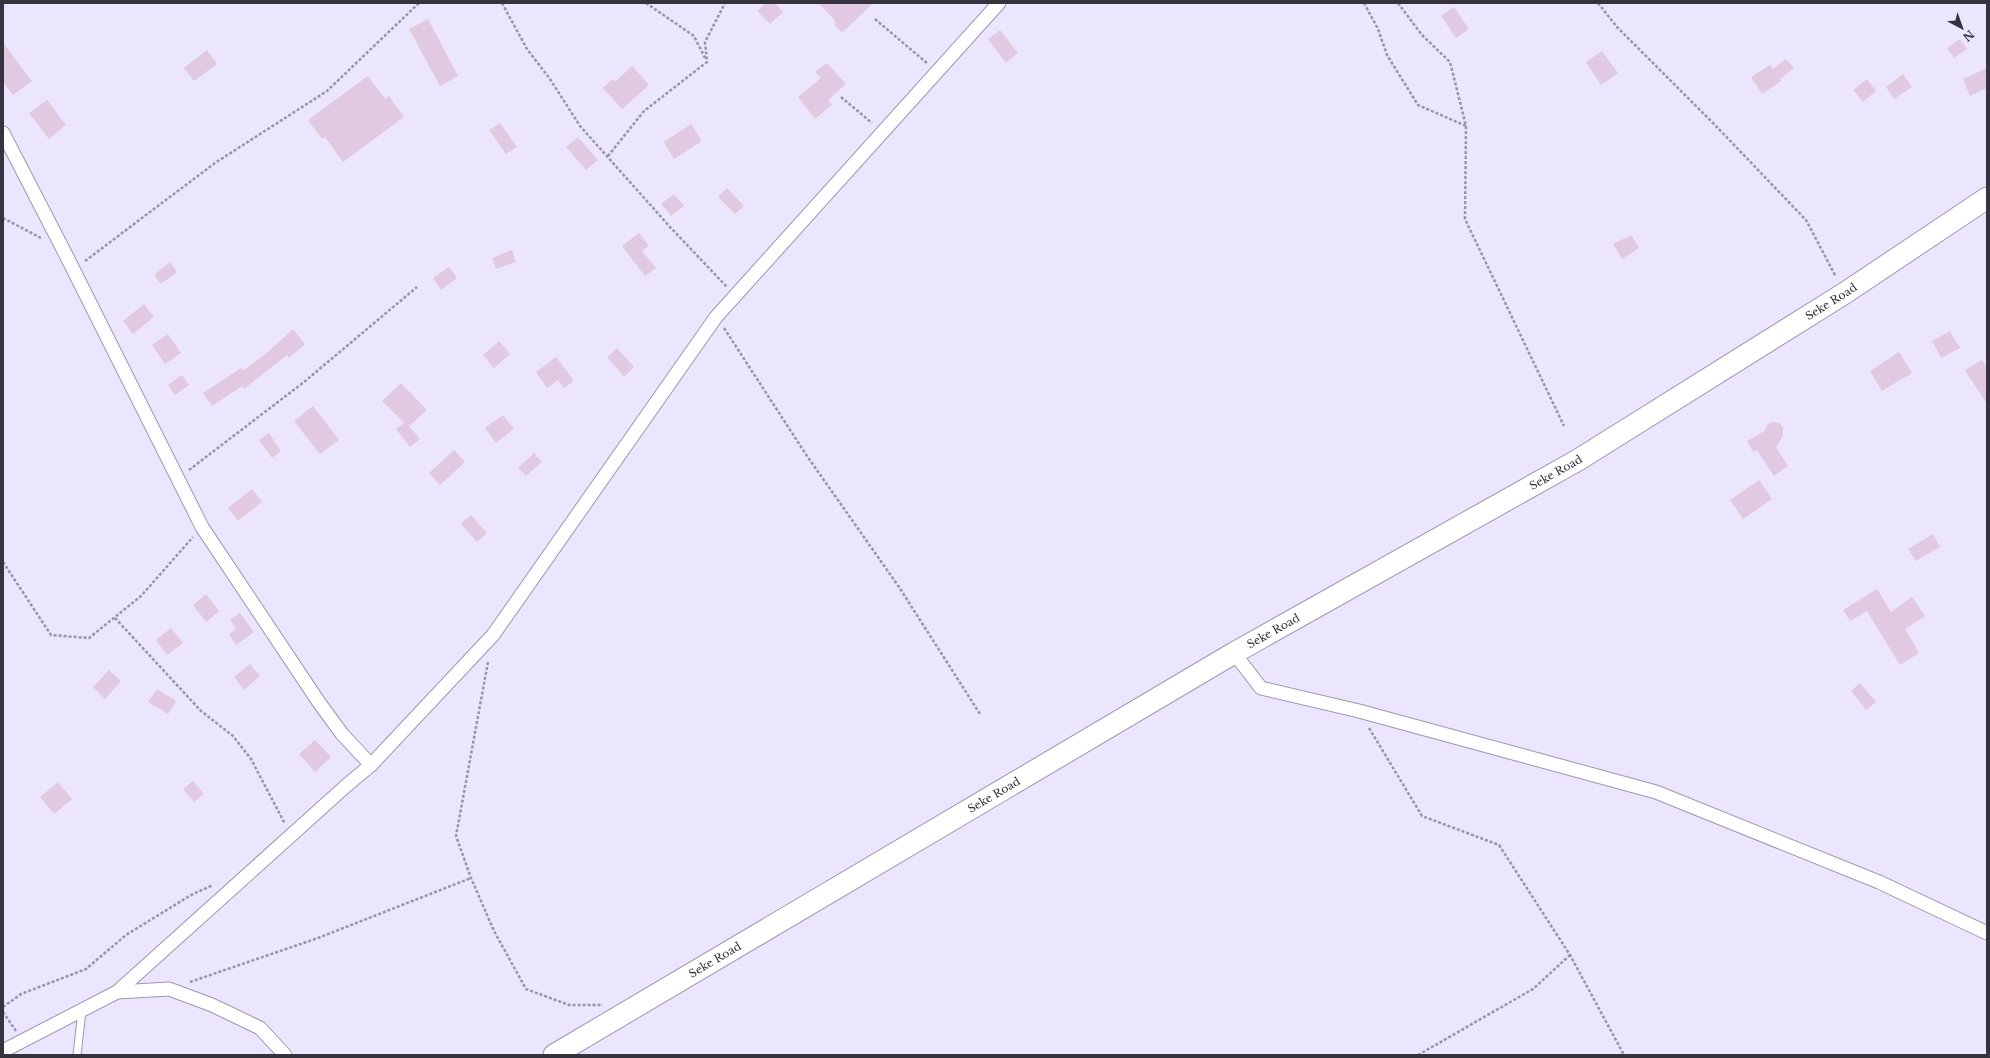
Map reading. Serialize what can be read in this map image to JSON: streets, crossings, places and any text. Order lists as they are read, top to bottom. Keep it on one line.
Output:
{"streets":{"main road":["Seke Road"]},"north":"bottom right"}
